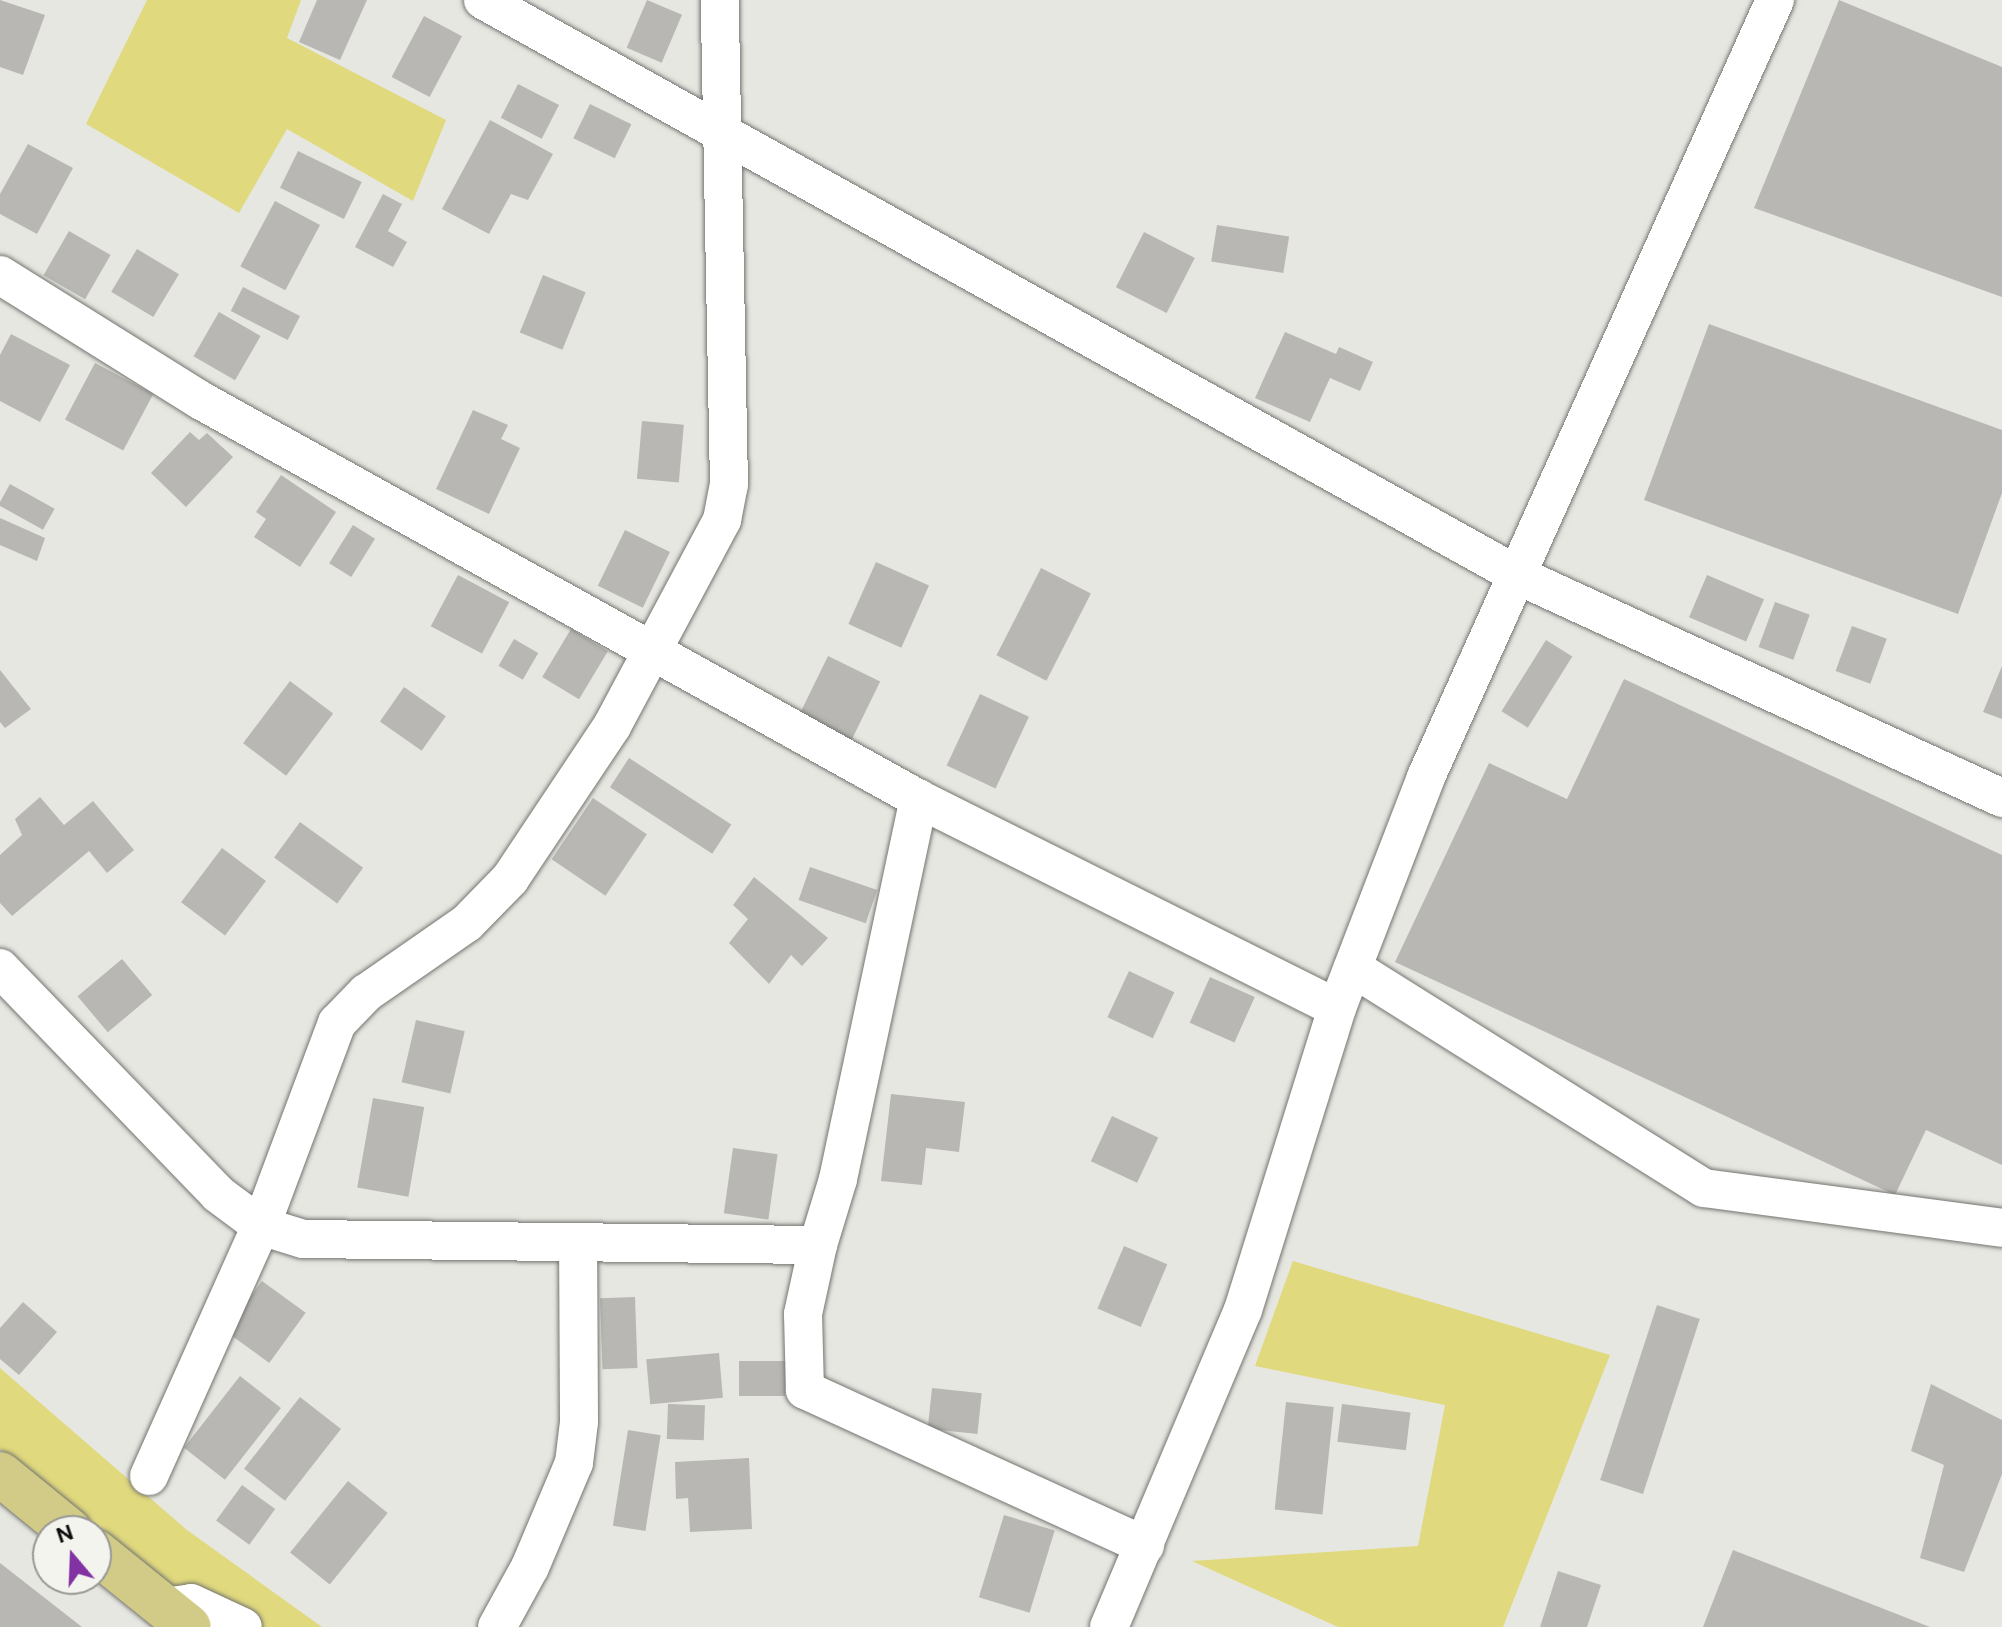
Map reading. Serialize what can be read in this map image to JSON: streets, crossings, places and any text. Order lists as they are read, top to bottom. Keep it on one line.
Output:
{"north":"top"}
